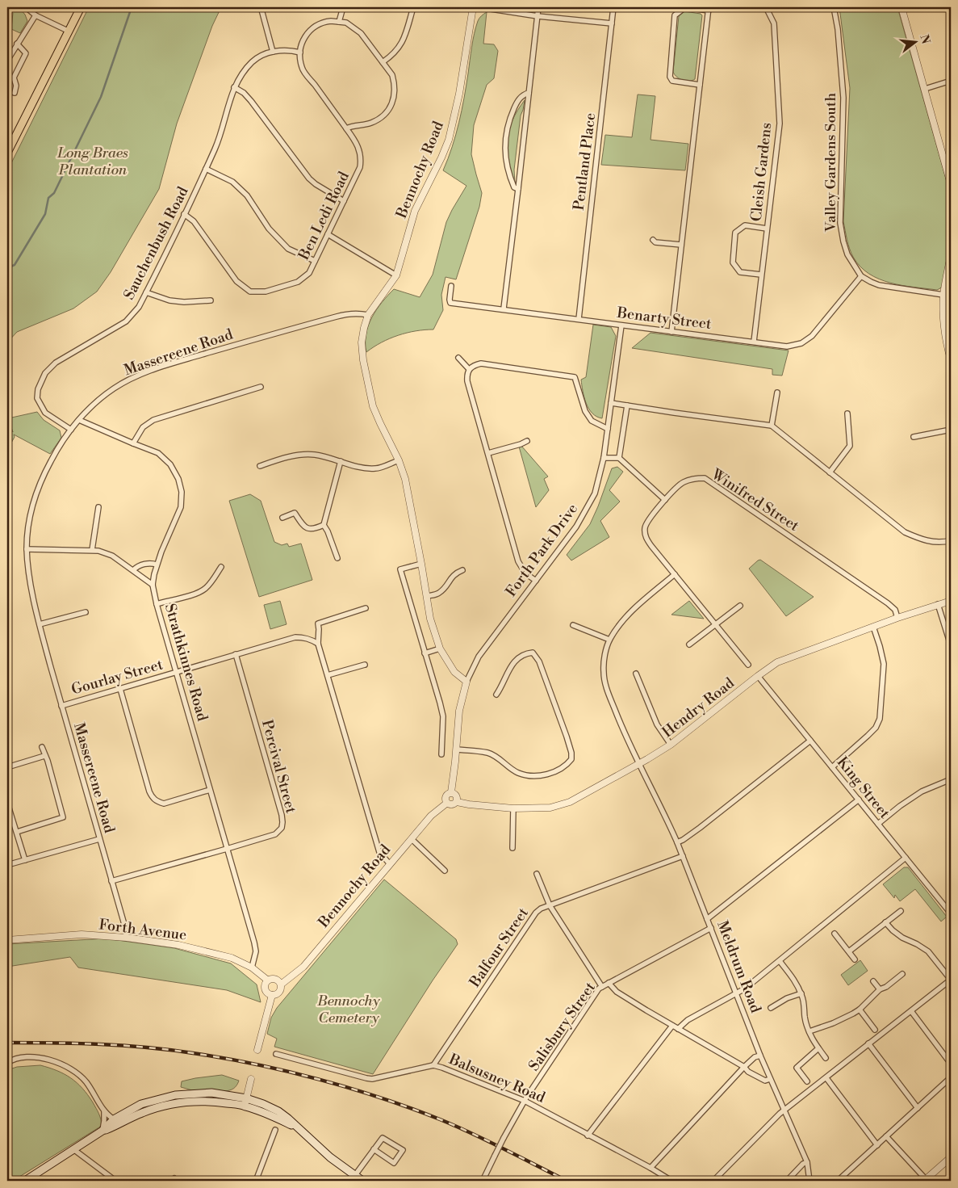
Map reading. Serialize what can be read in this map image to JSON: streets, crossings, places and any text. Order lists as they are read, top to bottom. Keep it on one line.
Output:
{"streets":{"street":["Pentland Place","Valley Gardens South","Bennochy Road","Cleish Gardens","Ben Ledi Road","Sauchenbush Road","Benarty Street","Massereene Road","Winifred Street","Forth Park Drive","Strathkinnes Road","Gourlay Street","Hendry Road","Percival Street","King Street","Forth Avenue","Balfour Street","Meldrum Road","Salisbury Street","Balsusney Road"]},"crossings":[["Pentland Place","Benarty Street"],["Valley Gardens South","Benarty Street"],["Bennochy Road","Massereene Road"],["Bennochy Road","Forth Park Drive"],["Bennochy Road","Hendry Road"],["Bennochy Road","Forth Avenue"],["Cleish Gardens","Benarty Street"],["Ben Ledi Road","Sauchenbush Road"],["Sauchenbush Road","Massereene Road"],["Benarty Street","Forth Park Drive"],["Massereene Road","Strathkinnes Road"],["Massereene Road","Gourlay Street"],["Massereene Road","Percival Street"],["Massereene Road","Forth Avenue"],["Winifred Street","Hendry Road"],["Winifred Street","Meldrum Road"],["Strathkinnes Road","Gourlay Street"],["Strathkinnes Road","Percival Street"],["Strathkinnes Road","Forth Avenue"],["Gourlay Street","Percival Street"],["Hendry Road","King Street"],["Hendry Road","Meldrum Road"],["Balfour Street","Meldrum Road"],["Balfour Street","Balsusney Road"],["Meldrum Road","Salisbury Street"],["Salisbury Street","Balsusney Road"]],"parks":["Long Braes Plantation","Bennochy Cemetery"],"north":"right"}
